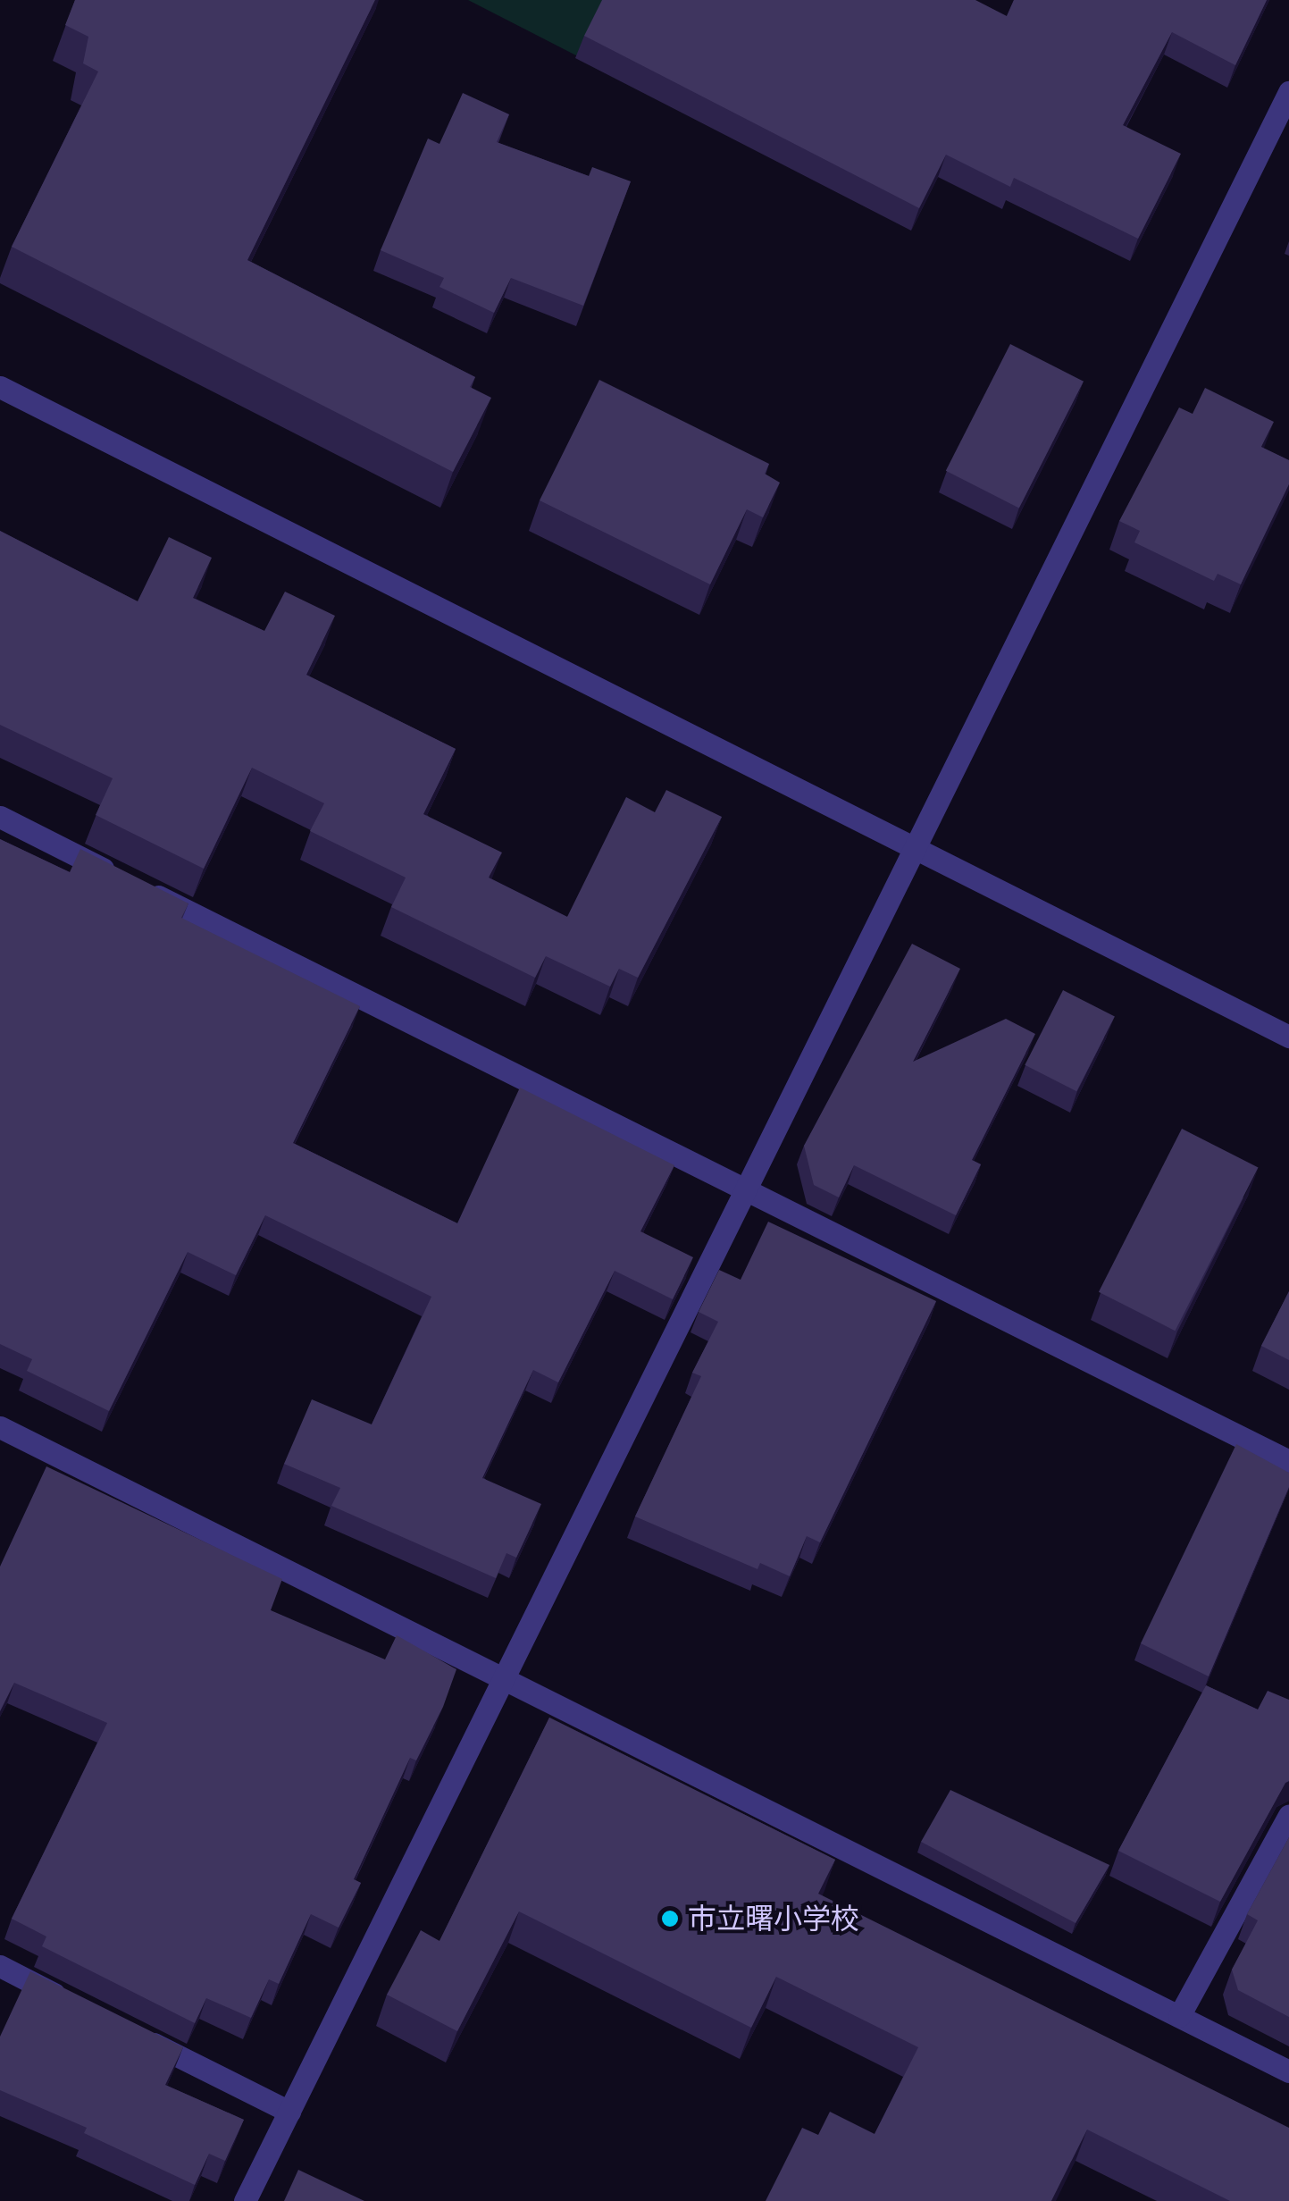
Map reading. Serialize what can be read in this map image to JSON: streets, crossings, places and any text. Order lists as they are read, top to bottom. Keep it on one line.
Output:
{"places":["市立曙小学校"]}
